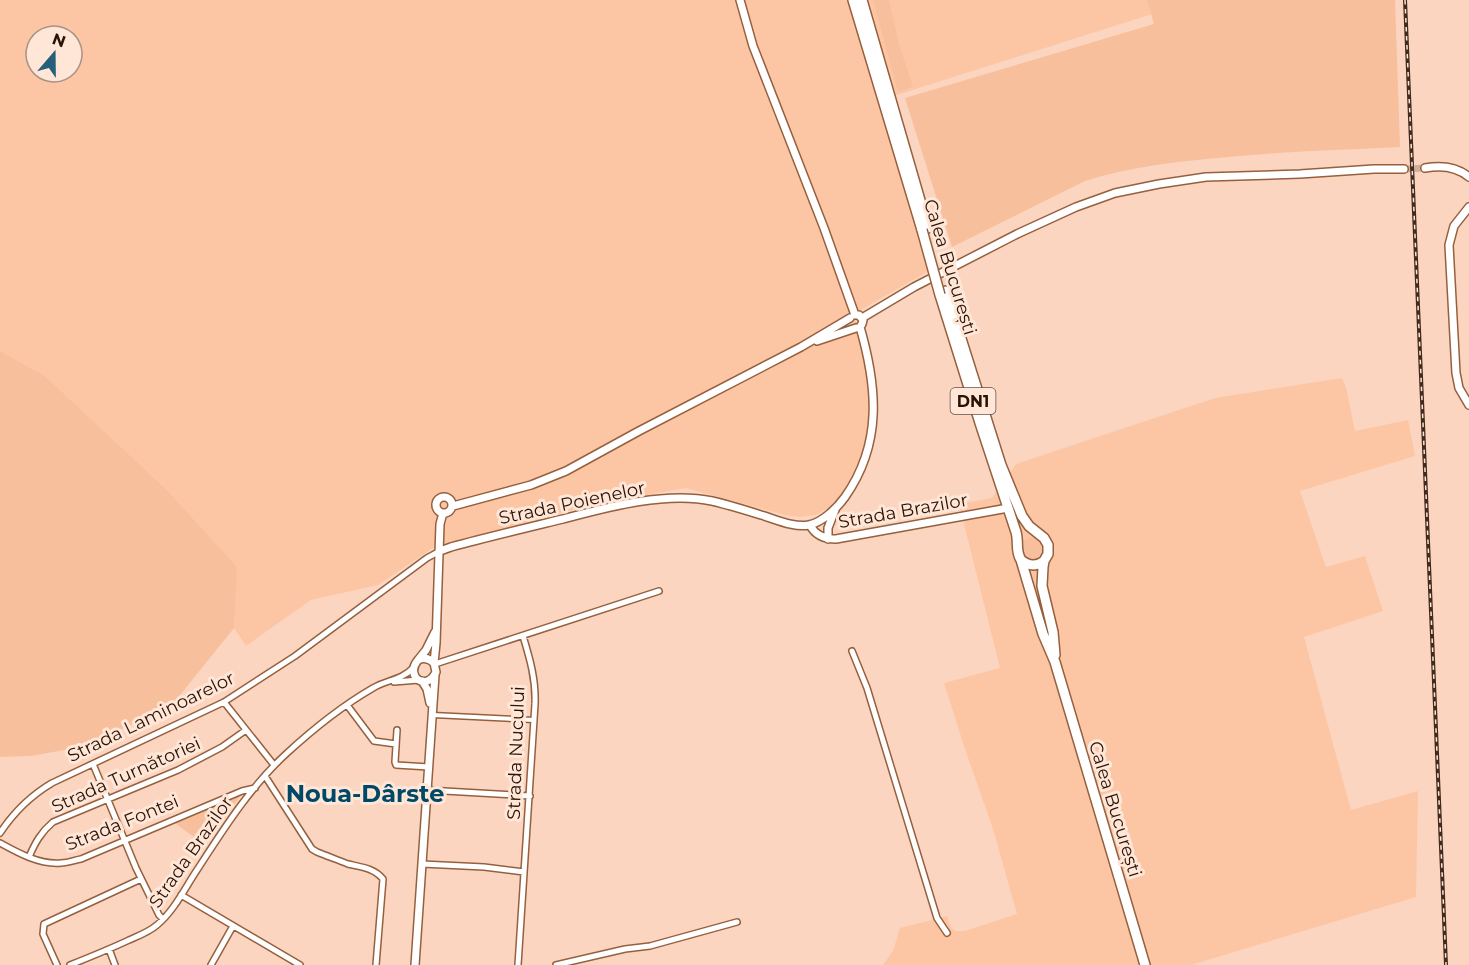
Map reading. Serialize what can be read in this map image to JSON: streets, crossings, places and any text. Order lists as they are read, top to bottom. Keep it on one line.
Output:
{"streets":{"main road":["Calea București","DN1"],"street":["Strada Poienelor","Strada Brazilor","Strada Laminoarelor","Strada Nucului","Strada Turnătoriei","Strada Fontei"]},"crossings":[["Calea București","Strada Brazilor"],["Strada Poienelor","Strada Brazilor"],["Strada Poienelor","Strada Laminoarelor"],["Strada Brazilor","Strada Fontei"],["Strada Turnătoriei","Strada Fontei"]],"districts":["Noua-Dârste"],"north":"top"}
